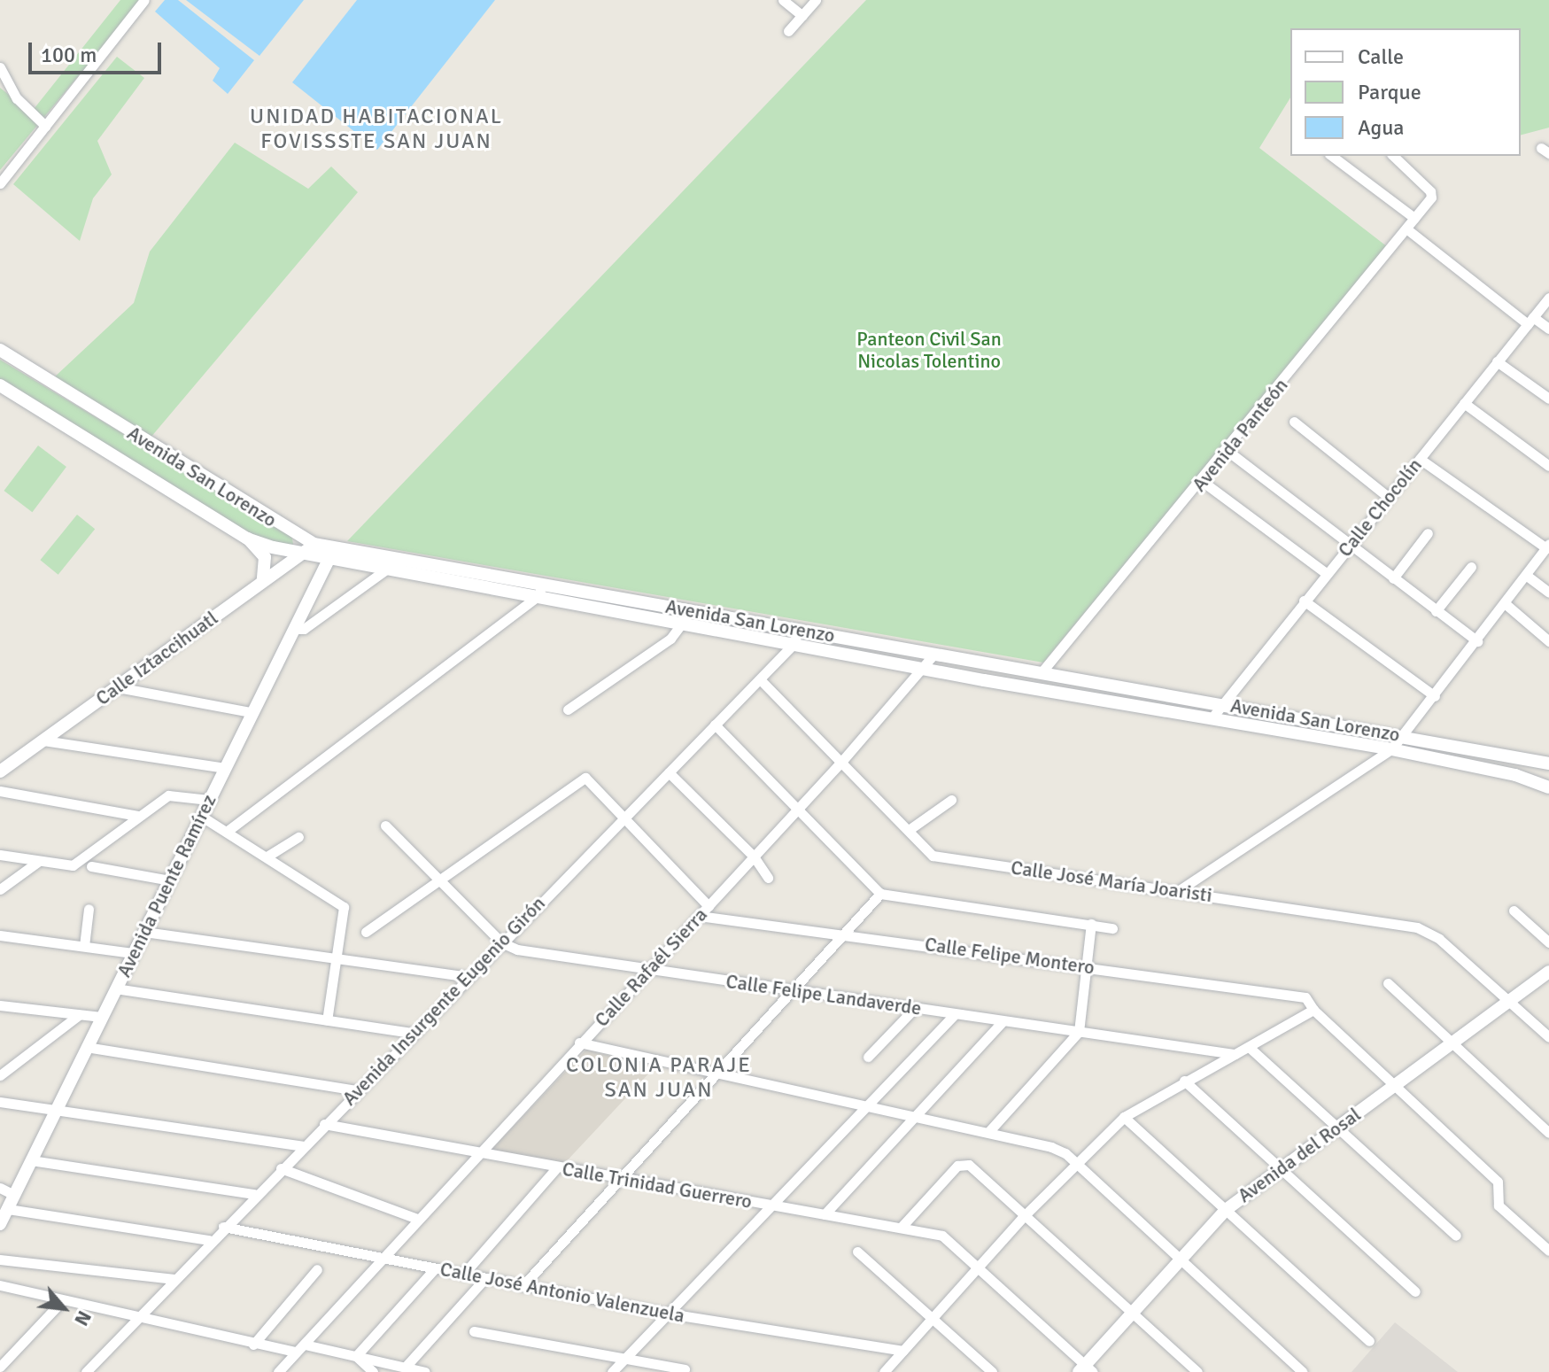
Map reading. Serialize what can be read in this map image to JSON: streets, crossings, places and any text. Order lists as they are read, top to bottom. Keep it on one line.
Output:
{"streets":{"main road":["Avenida San Lorenzo","Calle Iztaccihuatl","Avenida Puente Ramírez","Avenida del Rosal"],"street":["Avenida Panteón","Calle Chocolín","Calle José María Joaristi","Calle Felipe Montero","Calle Rafaél Sierra","Calle Felipe Landaverde","Avenida Insurgente Eugenio Girón","Calle Trinidad Guerrero","Calle José Antonio Valenzuela"]},"crossings":[["Avenida Panteón","Avenida San Lorenzo"],["Avenida San Lorenzo","Calle Chocolín"],["Avenida San Lorenzo","Calle Iztaccihuatl"],["Avenida San Lorenzo","Avenida Puente Ramírez"],["Avenida San Lorenzo","Calle Rafaél Sierra"],["Avenida San Lorenzo","Avenida Insurgente Eugenio Girón"],["Calle José María Joaristi","Calle Rafaél Sierra"],["Calle José María Joaristi","Avenida Insurgente Eugenio Girón"],["Calle José María Joaristi","Avenida del Rosal"],["Calle Felipe Montero","Calle Rafaél Sierra"],["Calle Felipe Montero","Avenida del Rosal"],["Calle Rafaél Sierra","Calle Felipe Landaverde"],["Calle Rafaél Sierra","Calle Trinidad Guerrero"],["Calle Rafaél Sierra","Calle José Antonio Valenzuela"],["Calle Felipe Landaverde","Avenida Insurgente Eugenio Girón"],["Avenida Insurgente Eugenio Girón","Calle Trinidad Guerrero"],["Avenida Insurgente Eugenio Girón","Calle José Antonio Valenzuela"],["Avenida del Rosal","Calle Trinidad Guerrero"]],"districts":["UNIDAD HABITACIONAL FOVISSSTE SAN JUAN","COLONIA PARAJE SAN JUAN"],"parks":["Panteon Civil San Nicolas Tolentino"],"legend":["Calle","Parque","Agua"],"scale_bar":"100 m","north":"bottom right"}
